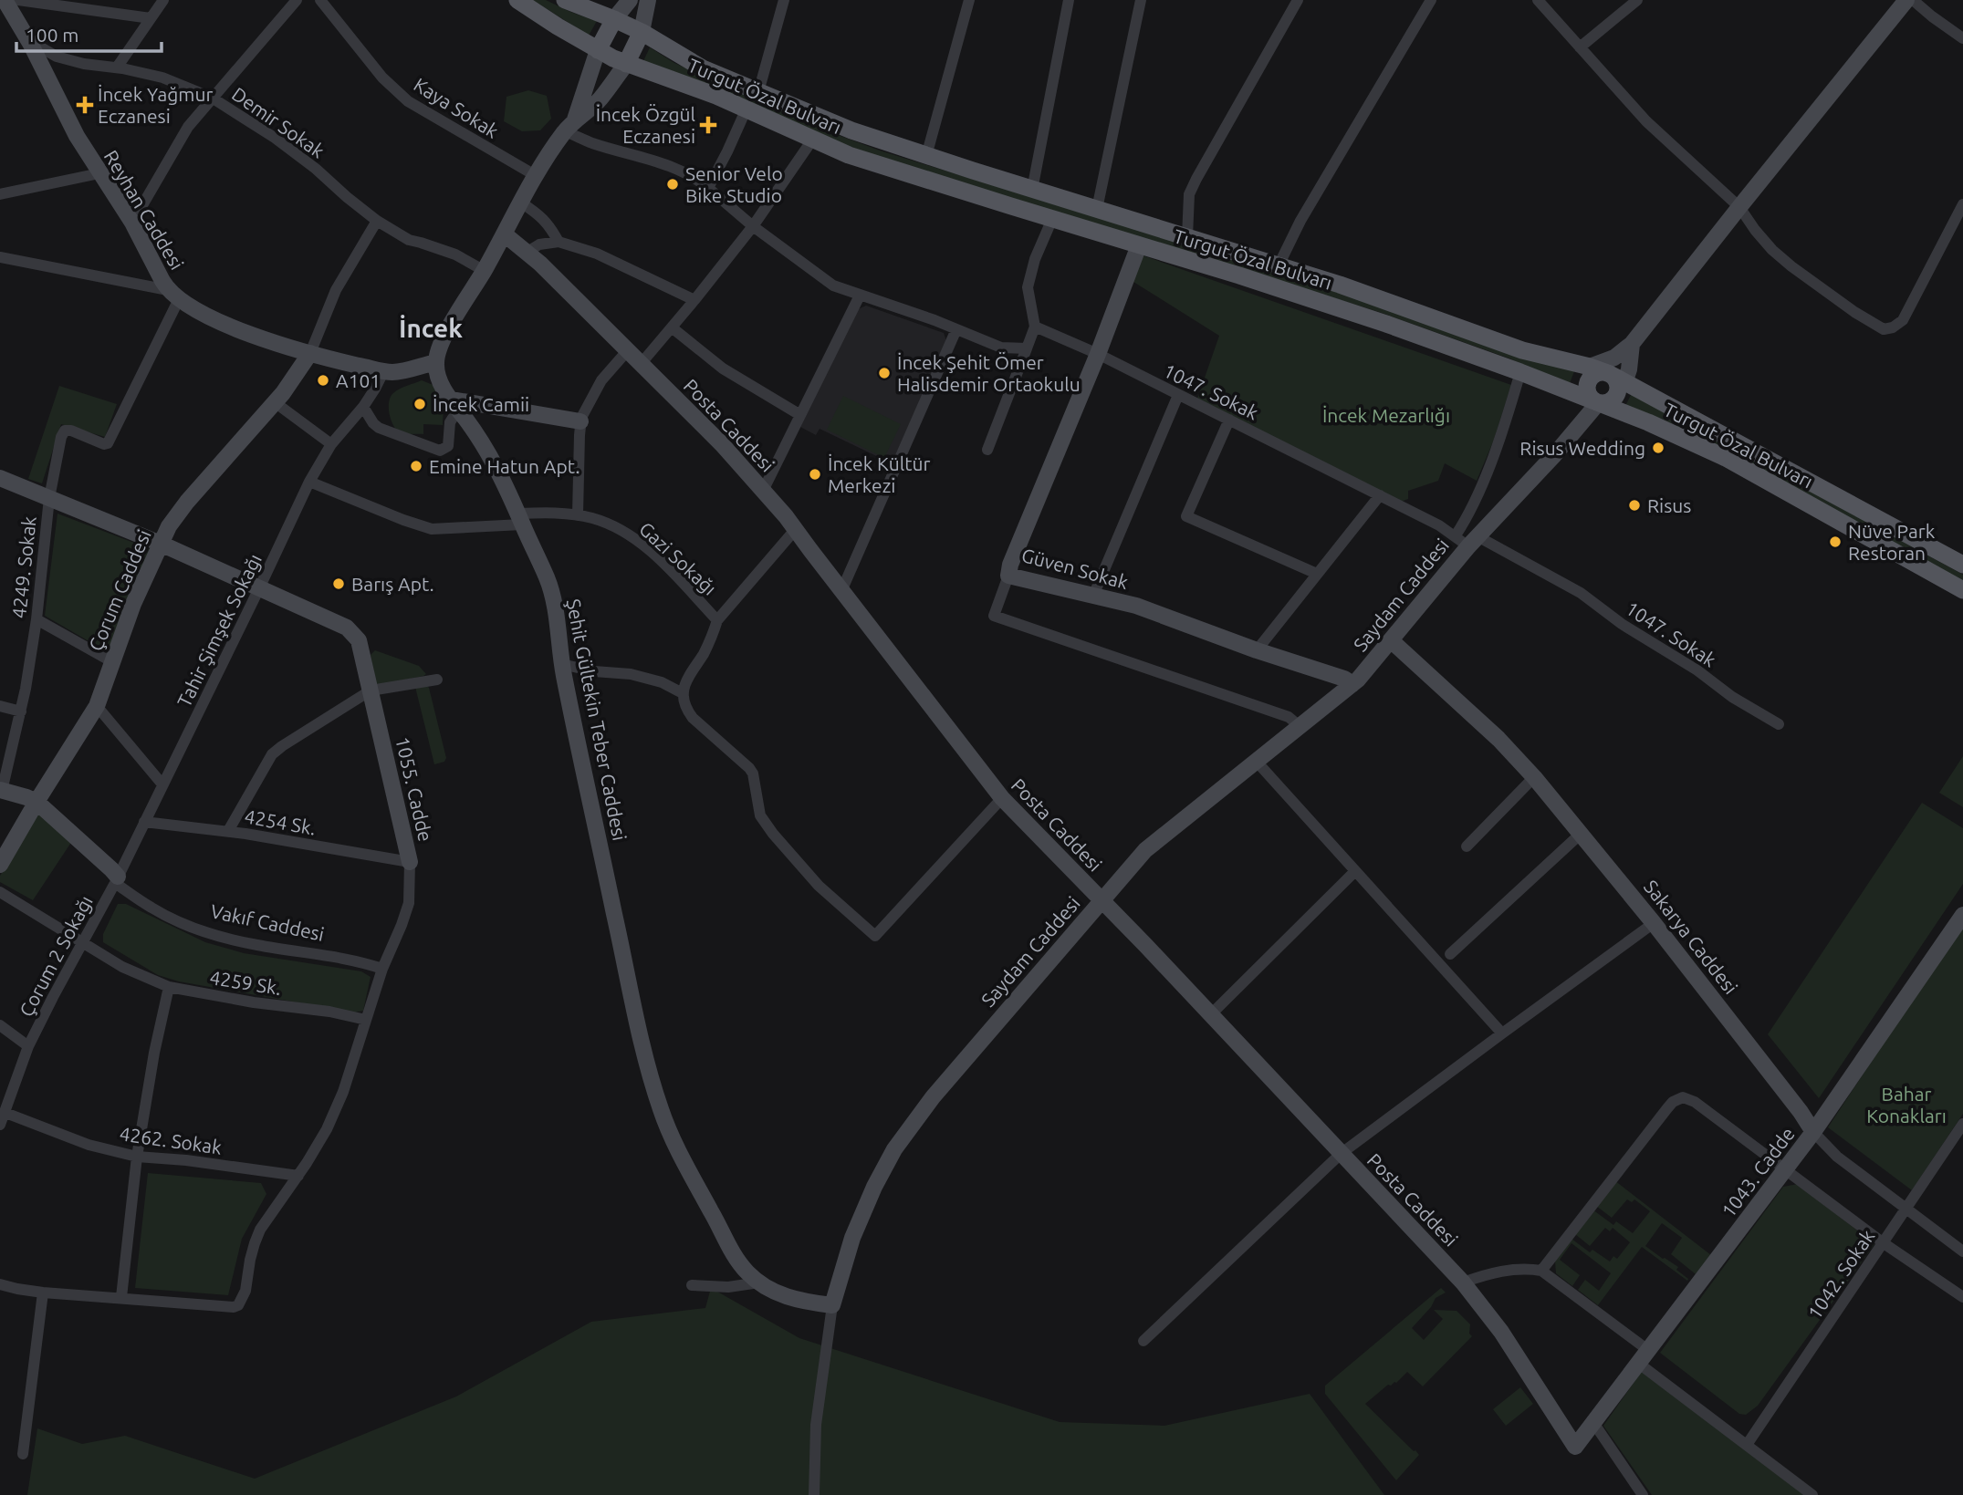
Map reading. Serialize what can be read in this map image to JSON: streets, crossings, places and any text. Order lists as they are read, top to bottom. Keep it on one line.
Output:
{"streets":{"main road":["Turgut Özal Bulvarı"],"street":["Kaya Sokak","Demir Sokak","Reyhan Caddesi","1047. Sokak","Posta Caddesi","Gazi Sokağı","4249. Sokak","Güven Sokak","Çorum Caddesi","Saydam Caddesi","Tahir Şimşek Sokağı","Şehit Gültekin Teber Caddesi","1055. Cadde","4254 Sk.","Vakıf Caddesi","Sakarya Caddesi","Çorum 2 Sokağı","4259 Sk.","4262. Sokak","1043. Cadde","1042. Sokak"]},"crossings":[["Turgut Özal Bulvarı","Güven Sokak"],["Turgut Özal Bulvarı","Saydam Caddesi"],["Demir Sokak","Reyhan Caddesi"],["Reyhan Caddesi","4249. Sokak"],["Reyhan Caddesi","Çorum Caddesi"],["Reyhan Caddesi","Tahir Şimşek Sokağı"],["Reyhan Caddesi","Şehit Gültekin Teber Caddesi"],["1047. Sokak","Güven Sokak"],["1047. Sokak","Saydam Caddesi"],["Posta Caddesi","Saydam Caddesi"],["Posta Caddesi","1043. Cadde"],["Gazi Sokağı","Tahir Şimşek Sokağı"],["Gazi Sokağı","Şehit Gültekin Teber Caddesi"],["4249. Sokak","1055. Cadde"],["4249. Sokak","Vakıf Caddesi"],["Güven Sokak","Saydam Caddesi"],["Çorum Caddesi","1055. Cadde"],["Çorum Caddesi","Vakıf Caddesi"],["Saydam Caddesi","Şehit Gültekin Teber Caddesi"],["Saydam Caddesi","Sakarya Caddesi"],["Tahir Şimşek Sokağı","1055. Cadde"],["Tahir Şimşek Sokağı","4254 Sk."],["Tahir Şimşek Sokağı","Vakıf Caddesi"],["Tahir Şimşek Sokağı","Çorum 2 Sokağı"],["1055. Cadde","4254 Sk."],["1055. Cadde","Vakıf Caddesi"],["1055. Cadde","4259 Sk."],["1055. Cadde","4262. Sokak"],["Vakıf Caddesi","Çorum 2 Sokağı"],["Sakarya Caddesi","1043. Cadde"],["Sakarya Caddesi","1042. Sokak"],["Çorum 2 Sokağı","4259 Sk."],["Çorum 2 Sokağı","4262. Sokak"]],"districts":["İncek"],"parks":["İncek Mezarlığı","Bahar Konakları"],"places":{"health":["İncek Yağmur Eczanesi","İncek Özgül Eczanesi"],"other":["Senior Velo Bike Studio","İncek Şehit Ömer Halisdemir Ortaokulu","A101","İncek Camii","Risus Wedding","Emine Hatun Apt.","İncek Kültür Merkezi","Risus","Nüve Park Restoran","Barış Apt."]},"scale_bar":"100 m"}
